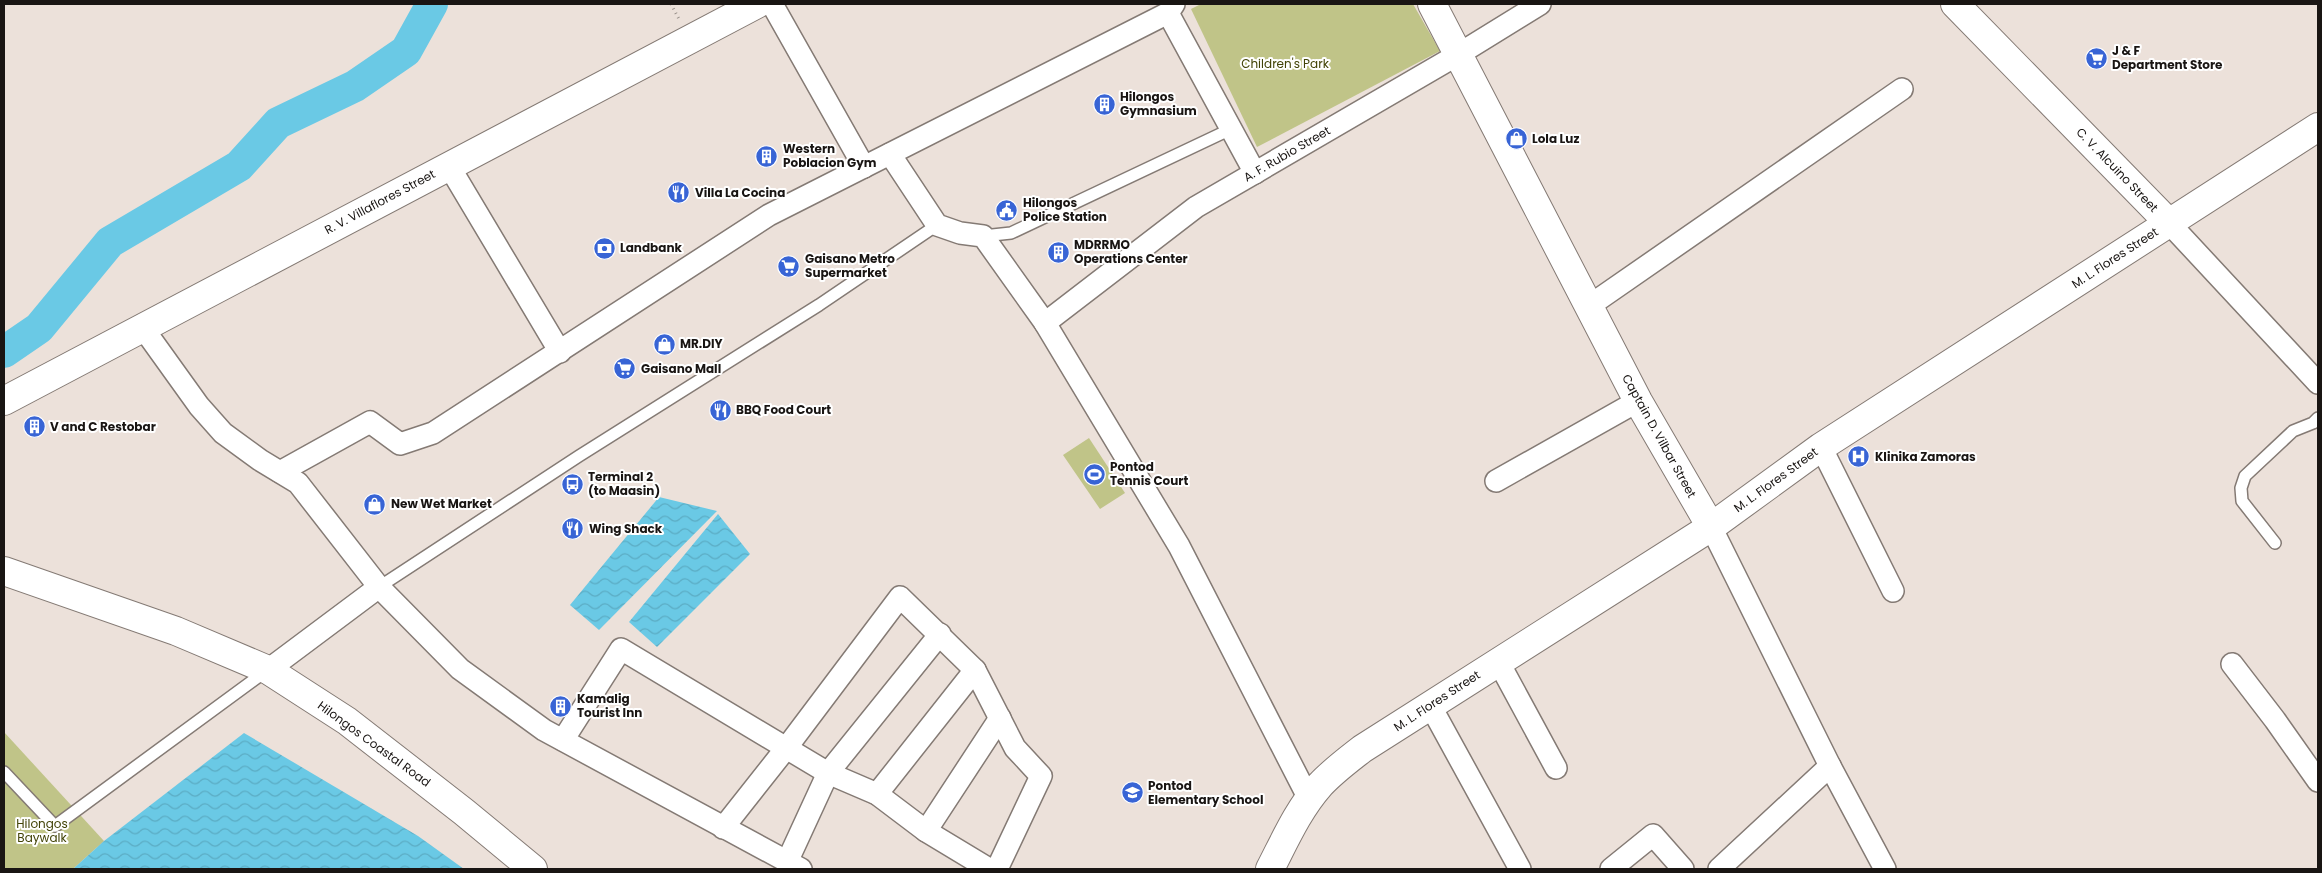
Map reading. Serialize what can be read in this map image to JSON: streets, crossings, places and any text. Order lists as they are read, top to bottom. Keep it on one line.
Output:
{"streets":{"street":["A. F. Rubio Street","C. V. Alcuino Street","R. V. Villaflores Street","M. L. Flores Street","Captain D. Vilbar Street","Hilongos Coastal Road"]},"crossings":[["A. F. Rubio Street","Captain D. Vilbar Street"],["C. V. Alcuino Street","M. L. Flores Street"],["M. L. Flores Street","Captain D. Vilbar Street"]],"parks":["Children's Park","Hilongos Baywalk"],"places":{"supermarket":["J & F Department Store","Gaisano Metro Supermarket","Gaisano Mall"],"building":["Hilongos Gymnasium","Western Poblacion Gym","MDRRMO Operations Center","V and C Restobar","Kamalig Tourist Inn"],"shop":["Lola Luz","MR.DIY","New Wet Market"],"restaurant":["Villa La Cocina","BBQ Food Court","Wing Shack"],"public building":["Hilongos Police Station"],"bank":["Landbank"],"hospital":["Klinika Zamoras"],"sports":["Pontod Tennis Court"],"bus stop":["Terminal 2 (to Maasin)"],"school or university":["Pontod Elementary School"]}}
